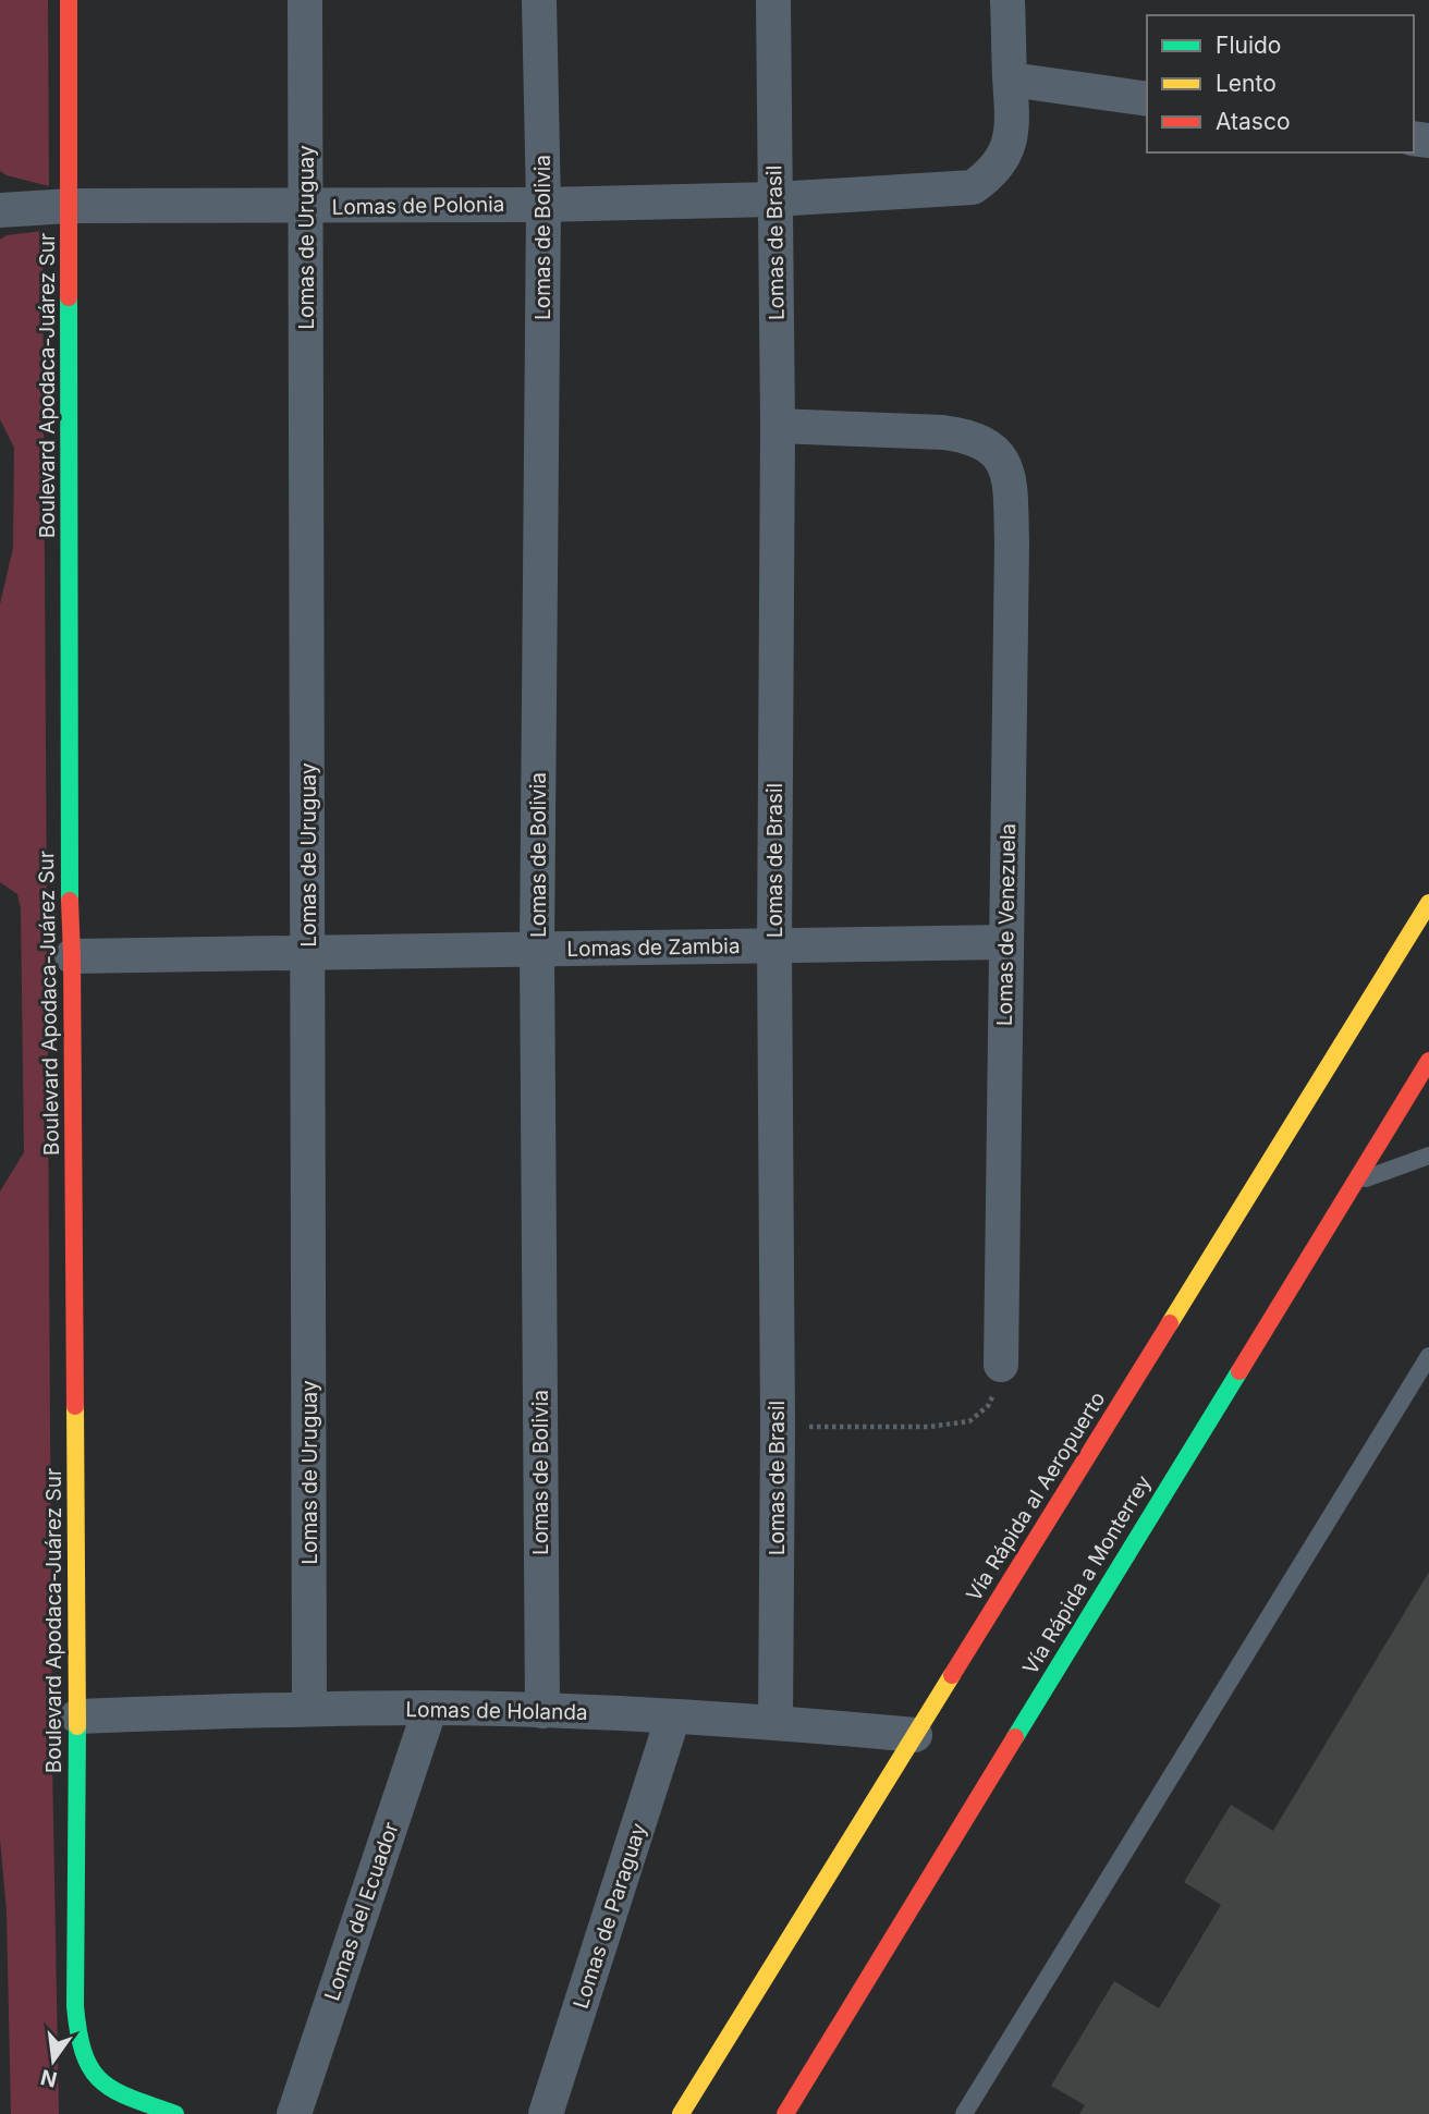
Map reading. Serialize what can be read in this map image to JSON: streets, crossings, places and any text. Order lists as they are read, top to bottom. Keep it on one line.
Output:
{"streets":{"main road":["Boulevard Apodaca-Juárez Sur","Vía Rápida al Aeropuerto","Vía Rápida a Monterrey"],"street":["Lomas de Polonia","Lomas de Uruguay","Lomas de Bolivia","Lomas de Brasil","Lomas de Venezuela","Lomas de Zambia","Lomas de Holanda","Lomas del Ecuador","Lomas de Paraguay"]},"crossings":[["Lomas de Polonia","Lomas de Uruguay"],["Lomas de Polonia","Lomas de Bolivia"],["Lomas de Polonia","Lomas de Brasil"],["Lomas de Polonia","Boulevard Apodaca-Juárez Sur"],["Lomas de Uruguay","Lomas de Zambia"],["Lomas de Uruguay","Lomas de Holanda"],["Lomas de Bolivia","Lomas de Zambia"],["Lomas de Bolivia","Lomas de Holanda"],["Lomas de Brasil","Lomas de Venezuela"],["Lomas de Brasil","Lomas de Zambia"],["Lomas de Brasil","Lomas de Holanda"],["Boulevard Apodaca-Juárez Sur","Lomas de Zambia"],["Boulevard Apodaca-Juárez Sur","Lomas de Holanda"],["Lomas de Venezuela","Lomas de Zambia"],["Vía Rápida al Aeropuerto","Lomas de Holanda"],["Lomas de Holanda","Lomas del Ecuador"],["Lomas de Holanda","Lomas de Paraguay"]],"legend":["Fluido","Lento","Atasco"],"north":"bottom"}
